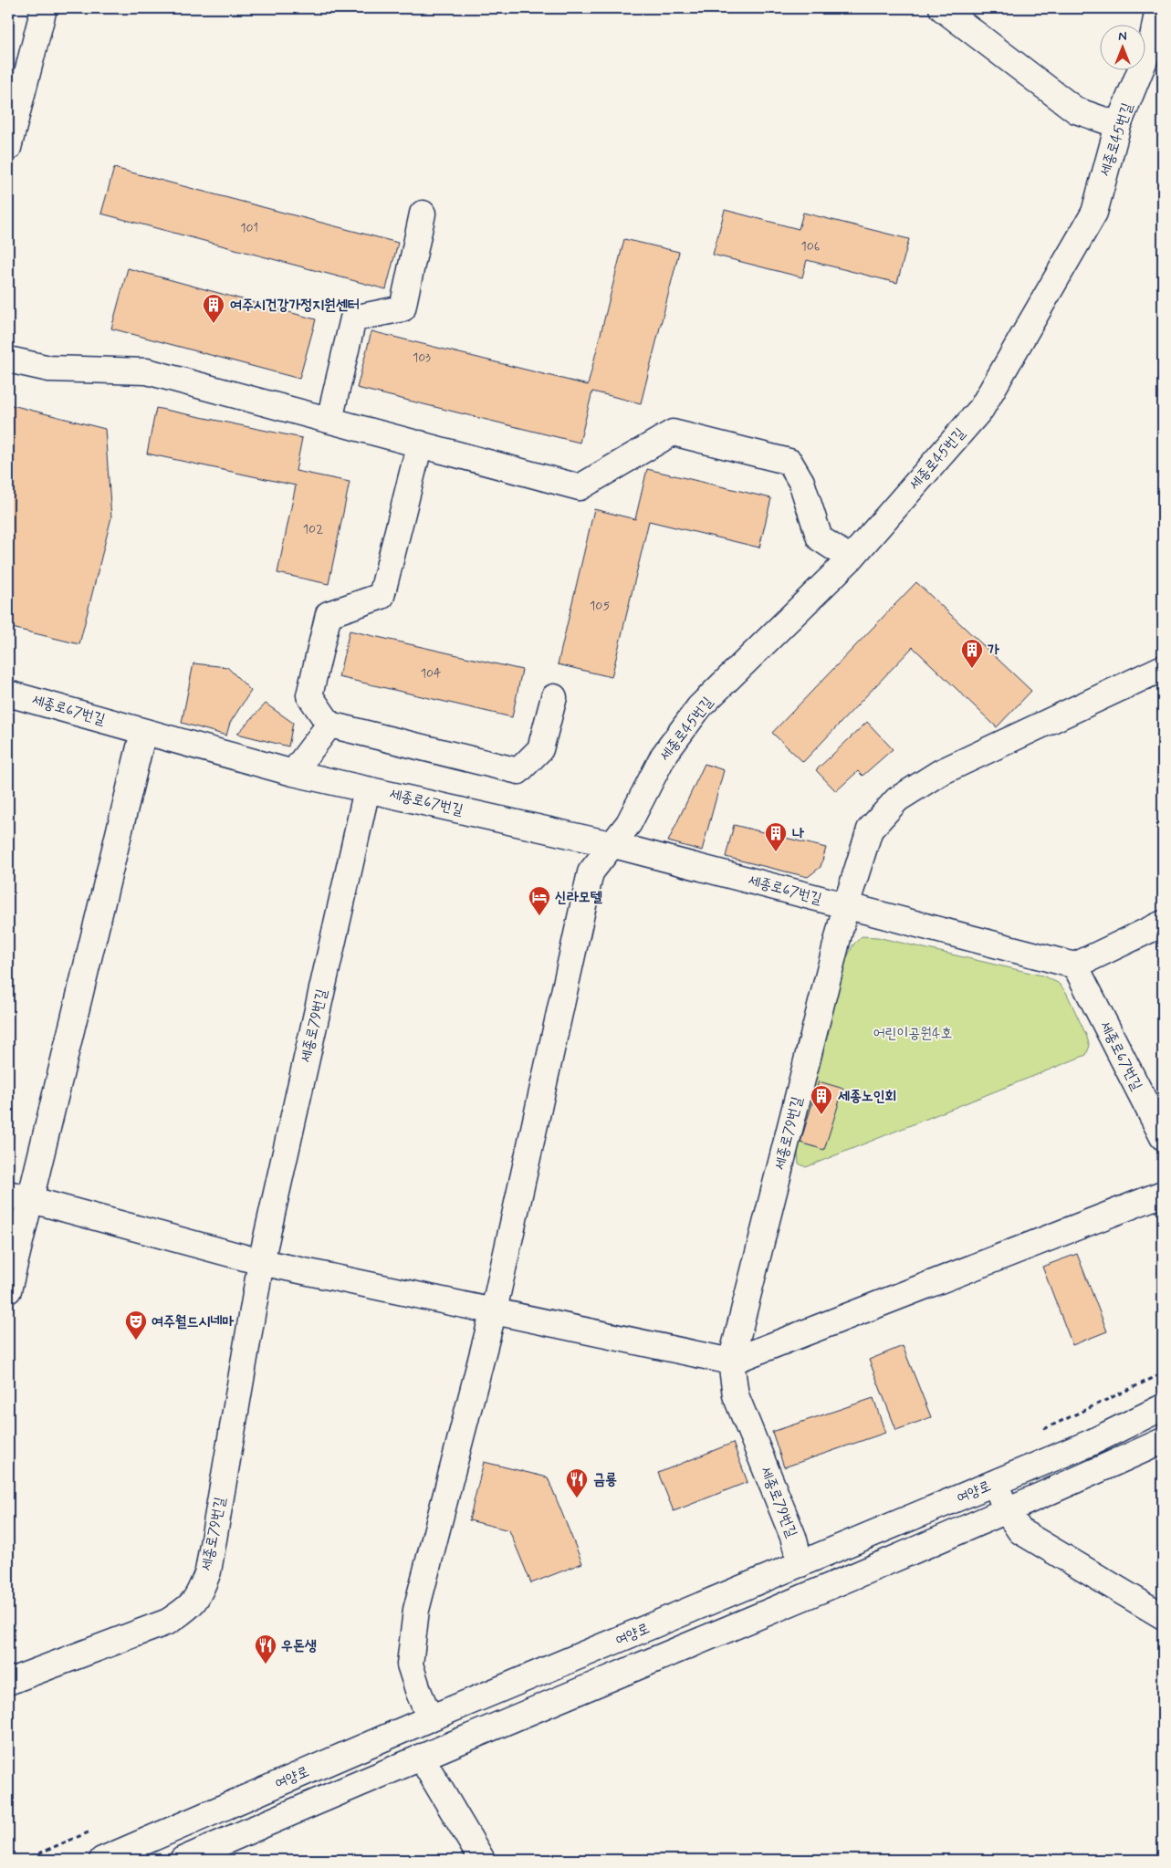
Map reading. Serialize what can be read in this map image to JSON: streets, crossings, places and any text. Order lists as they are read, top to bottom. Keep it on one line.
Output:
{"streets":{"street":["세종로45번길","세종로67번길","세종로79번길","여양로"]},"crossings":[["세종로45번길","세종로67번길"],["세종로67번길","세종로79번길"],["세종로79번길","여양로"]],"parks":["어린이공원4호"],"places":{"building":["여주시건강가정지원센터","가","나","세종노인회"],"hotel":["신라모텔"],"theatre":["여주월드시네마"],"restaurant":["금룡","우돈생"]},"house_numbers":["101","106","103","102","105","104"],"north":"top"}
